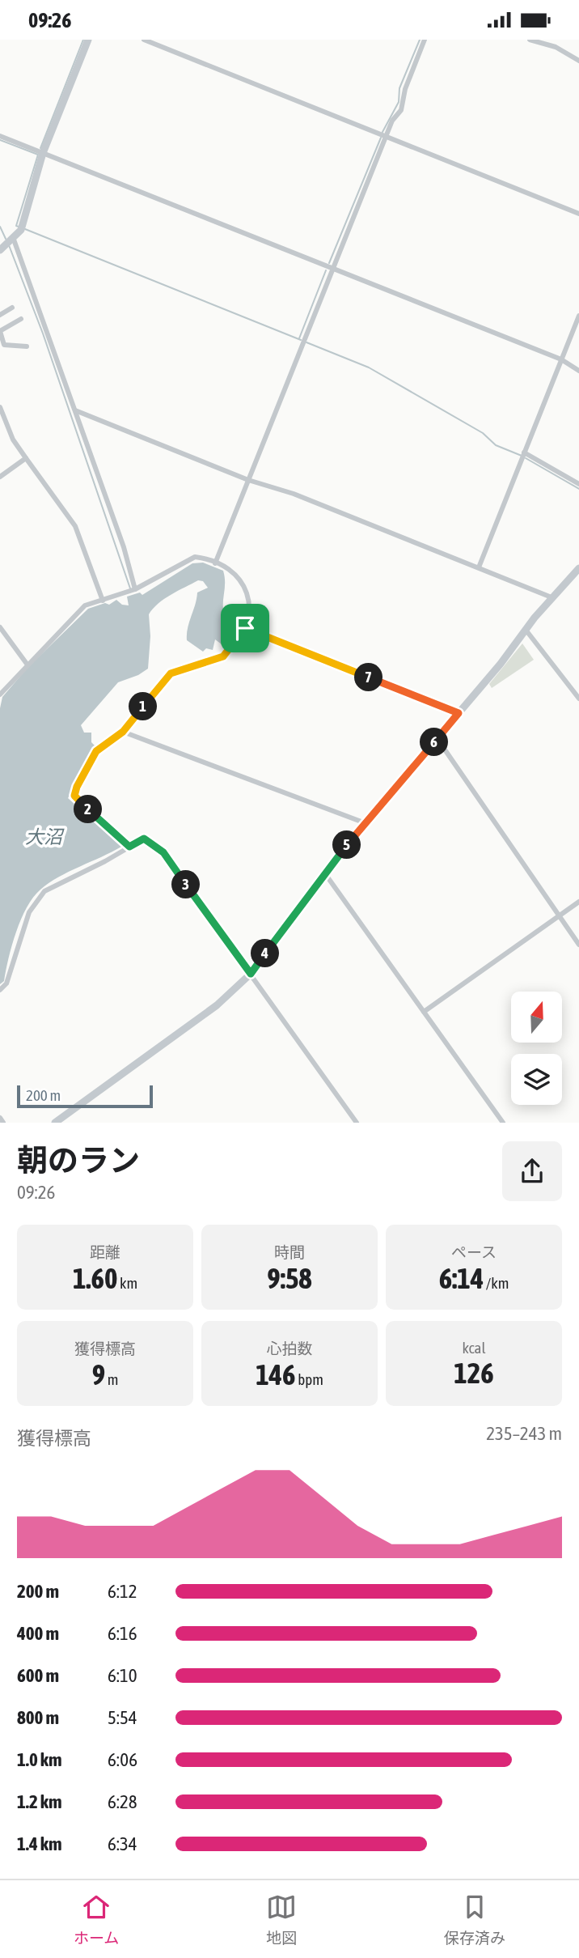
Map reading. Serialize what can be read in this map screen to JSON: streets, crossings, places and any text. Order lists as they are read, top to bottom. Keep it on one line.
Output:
{"water":["大沼"],"scale_bar":"200 m","north":"top","page":{"status":"09:26","pins":["7","1","6","2","5","3","4"],"scale":"200 m","heading":["朝のラン","09:26"],"stats":[["距離","1.60 km"],["時間","9:58"],["ペース","6:14 /km"],["獲得標高","9 m"],["心拍数","146 bpm"],["kcal","126"]],"chart":["獲得標高","235–243 m"],"list":[{"name":"200 m","note":"6:12"},{"name":"400 m","note":"6:16"},{"name":"600 m","note":"6:10"},{"name":"800 m","note":"5:54"},{"name":"1.0 km","note":"6:06"},{"name":"1.2 km","note":"6:28"},{"name":"1.4 km","note":"6:34"}],"tabs":["ホーム","地図","保存済み"]}}
